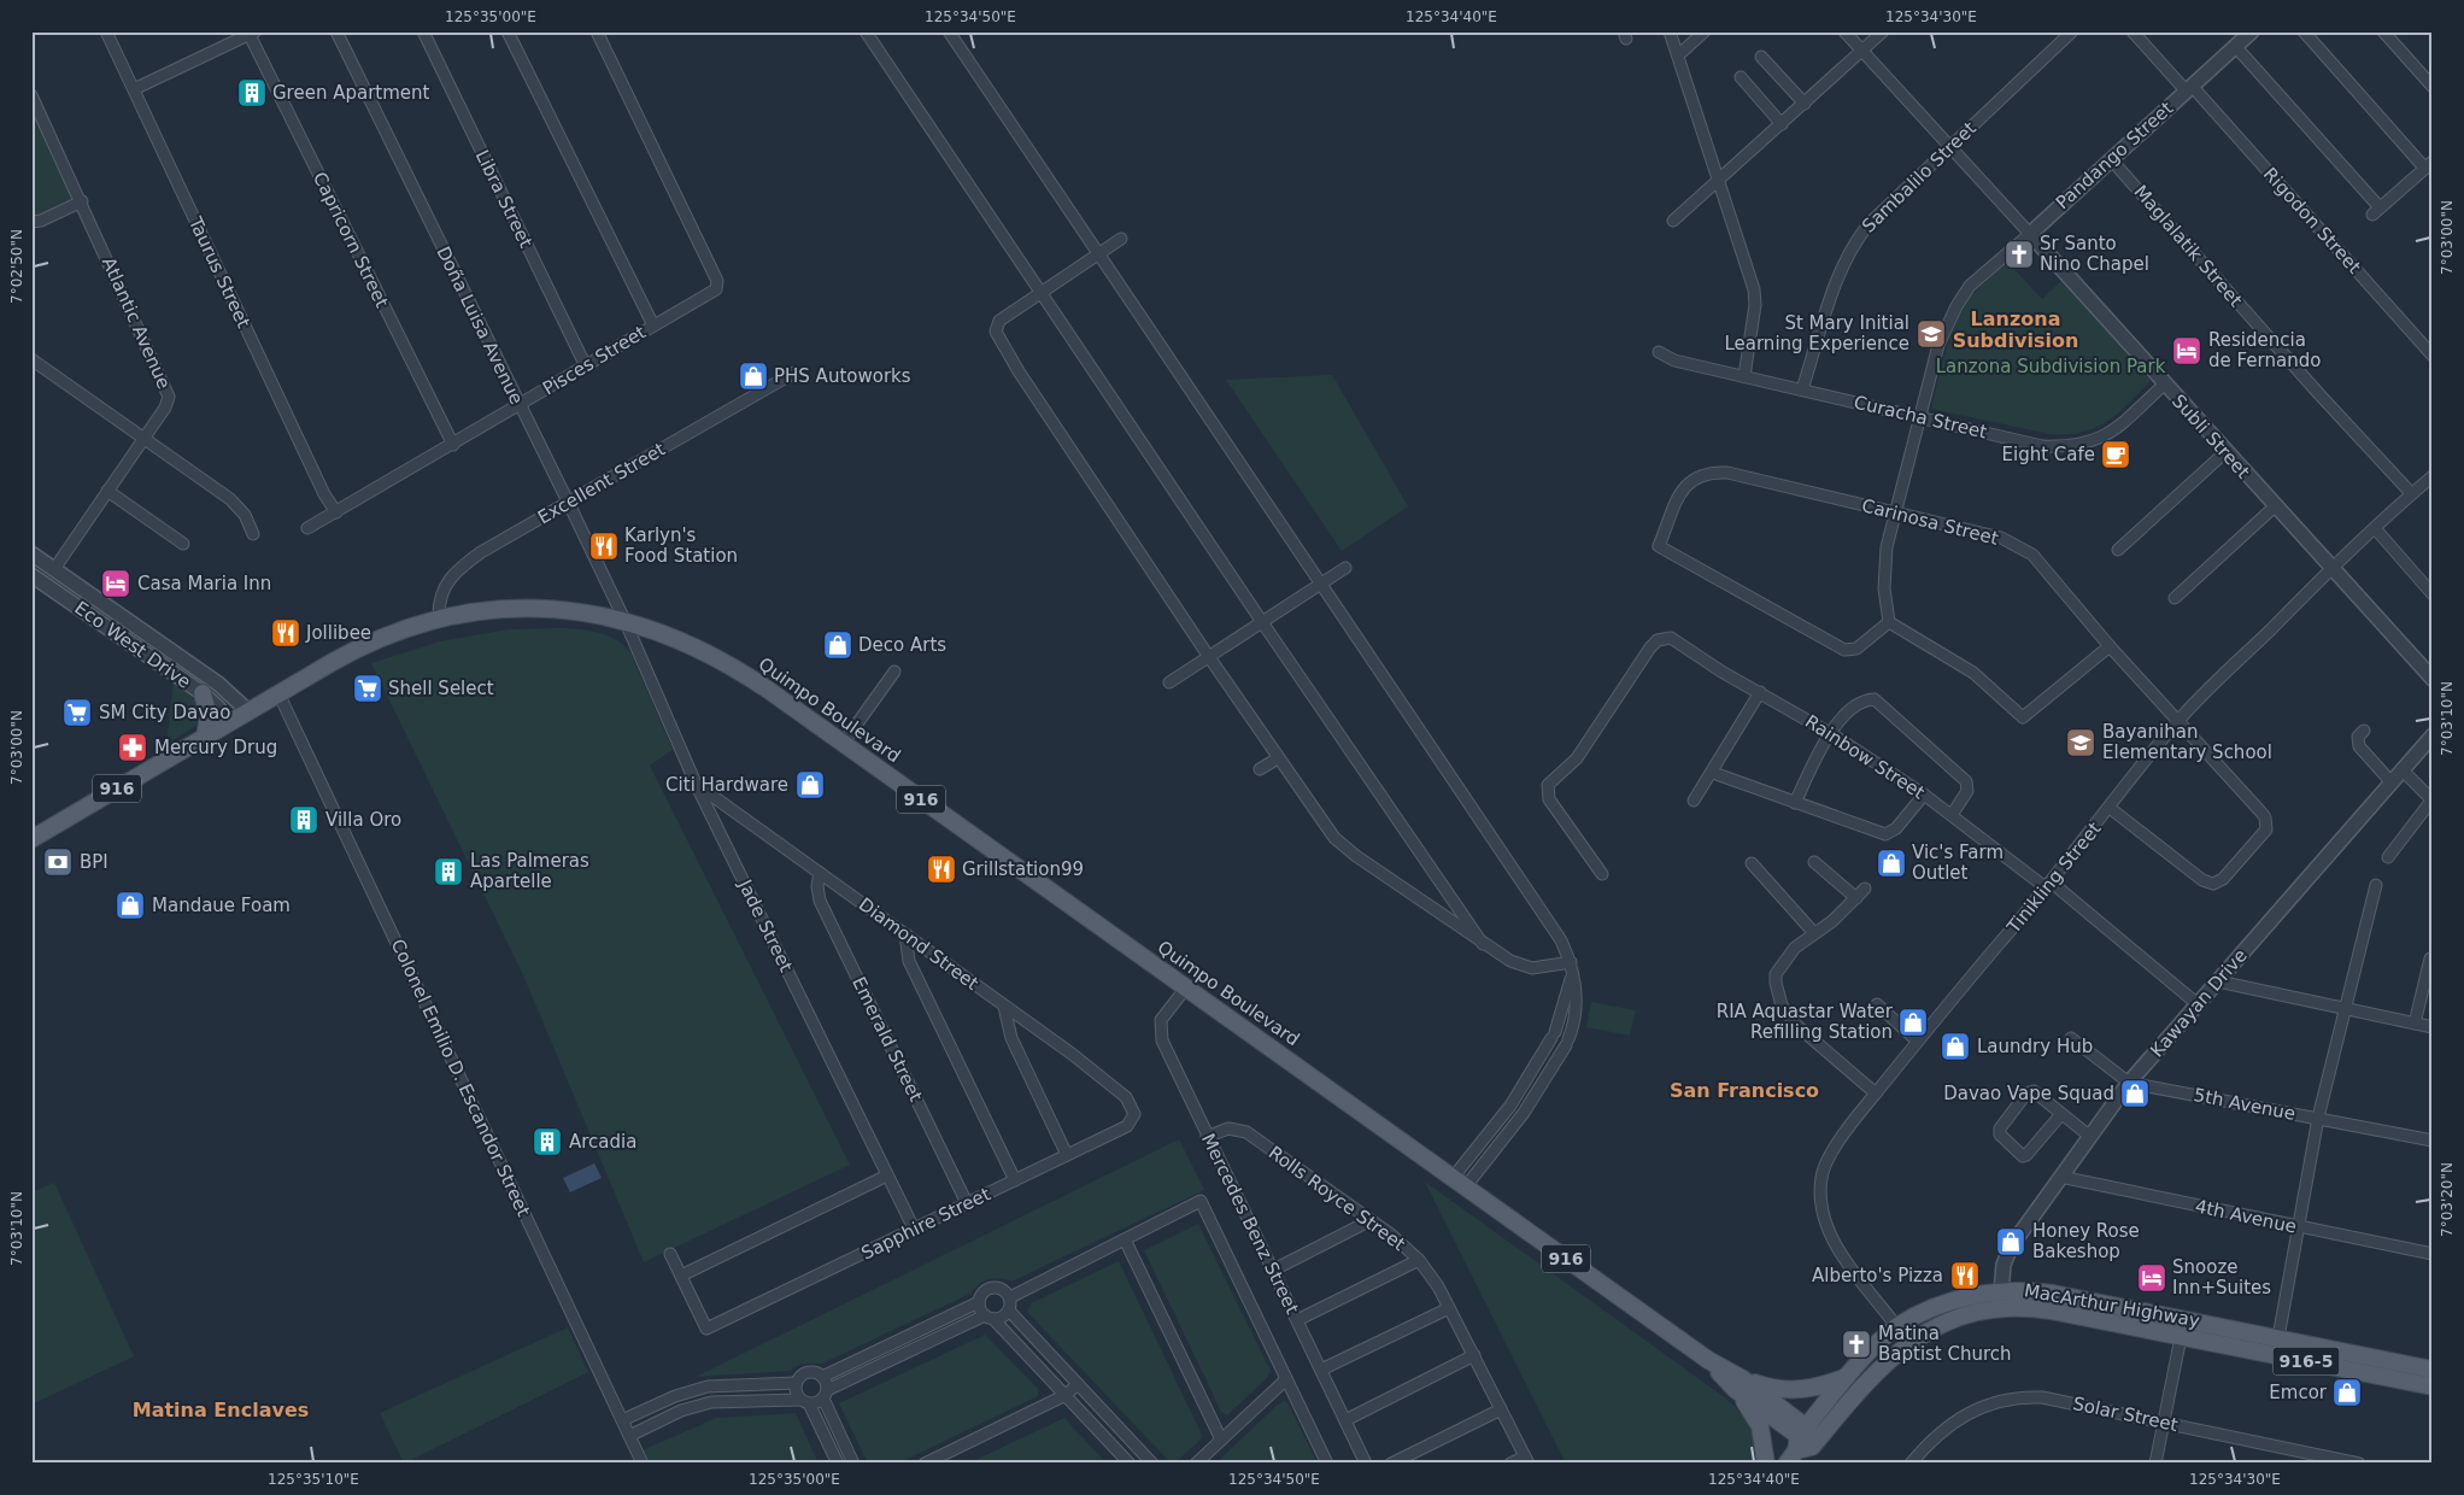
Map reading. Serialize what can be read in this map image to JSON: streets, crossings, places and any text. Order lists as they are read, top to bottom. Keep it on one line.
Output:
{"streets":{"main road":["Quimpo Boulevard","916","MacArthur Highway","916-5"],"street":["Pandango Street","Sambalilo Street","Libra Street","Rigodon Street","Capricorn Street","Maglalatik Street","Taurus Street","Atlantic Avenue","Doña Luisa Avenue","Pisces Street","Curacha Street","Subli Street","Excellent Street","Carinosa Street","Eco West Drive","Rainbow Street","Tinikling Street","Jade Street","Diamond Street","Kawayan Drive","Emerald Street","Colonel Emilio D. Escandor Street","5th Avenue","Rolls Royce Street","4th Avenue","Sapphire Street","Mercedes Benz Street","Solar Street"]},"crossings":[["Pandango Street","Rigodon Street"],["Pandango Street","Maglalatik Street"],["Pandango Street","Curacha Street"],["Pandango Street","Subli Street"],["Pandango Street","Carinosa Street"],["Sambalilo Street","Curacha Street"],["Sambalilo Street","Subli Street"],["Libra Street","Pisces Street"],["Capricorn Street","Pisces Street"],["Maglalatik Street","Tinikling Street"],["Taurus Street","Pisces Street"],["Atlantic Avenue","Eco West Drive"],["Doña Luisa Avenue","Pisces Street"],["Doña Luisa Avenue","Excellent Street"],["Doña Luisa Avenue","Quimpo Boulevard"],["Doña Luisa Avenue","Jade Street"],["Curacha Street","Subli Street"],["Subli Street","Tinikling Street"],["Excellent Street","Quimpo Boulevard"],["Carinosa Street","Tinikling Street"],["Eco West Drive","Quimpo Boulevard"],["Quimpo Boulevard","Jade Street"],["Quimpo Boulevard","Colonel Emilio D. Escandor Street"],["Quimpo Boulevard","Mercedes Benz Street"],["Quimpo Boulevard","MacArthur Highway"],["Rainbow Street","Tinikling Street"],["Rainbow Street","Kawayan Drive"],["Tinikling Street","MacArthur Highway"],["Jade Street","Diamond Street"],["Jade Street","Sapphire Street"],["Diamond Street","Emerald Street"],["Diamond Street","Sapphire Street"],["Kawayan Drive","5th Avenue"],["Kawayan Drive","4th Avenue"],["Kawayan Drive","MacArthur Highway"],["Emerald Street","Sapphire Street"],["Rolls Royce Street","Mercedes Benz Street"]],"districts":["Lanzona Subdivision","San Francisco","Matina Enclaves"],"parks":["Lanzona Subdivision Park"],"places":{"building":["Green Apartment","Villa Oro","Las Palmeras Apartelle","Arcadia"],"church":["Sr Santo Nino Chapel","Matina Baptist Church"],"school or university":["St Mary Initial Learning Experience","Bayanihan Elementary School"],"hotel":["Residencia de Fernando","Casa Maria Inn","Snooze Inn+Suites"],"shop":["PHS Autoworks","Deco Arts","Citi Hardware","Vic's Farm Outlet","Mandaue Foam","RIA Aquastar Water Refilling Station","Laundry Hub","Davao Vape Squad","Honey Rose Bakeshop","Emcor"],"cafe":["Eight Cafe"],"restaurant":["Karlyn's Food Station","Jollibee","Grillstation99","Alberto's Pizza"],"supermarket":["Shell Select","SM City Davao"],"pharmacy":["Mercury Drug"],"bank":["BPI"]},"coordinates":["125°35'00\"E","125°34'50\"E","125°34'40\"E","125°34'30\"E","7°03'00\"N","7°02'50\"N","7°03'10\"N","7°03'20\"N","125°35'10\"E"]}
